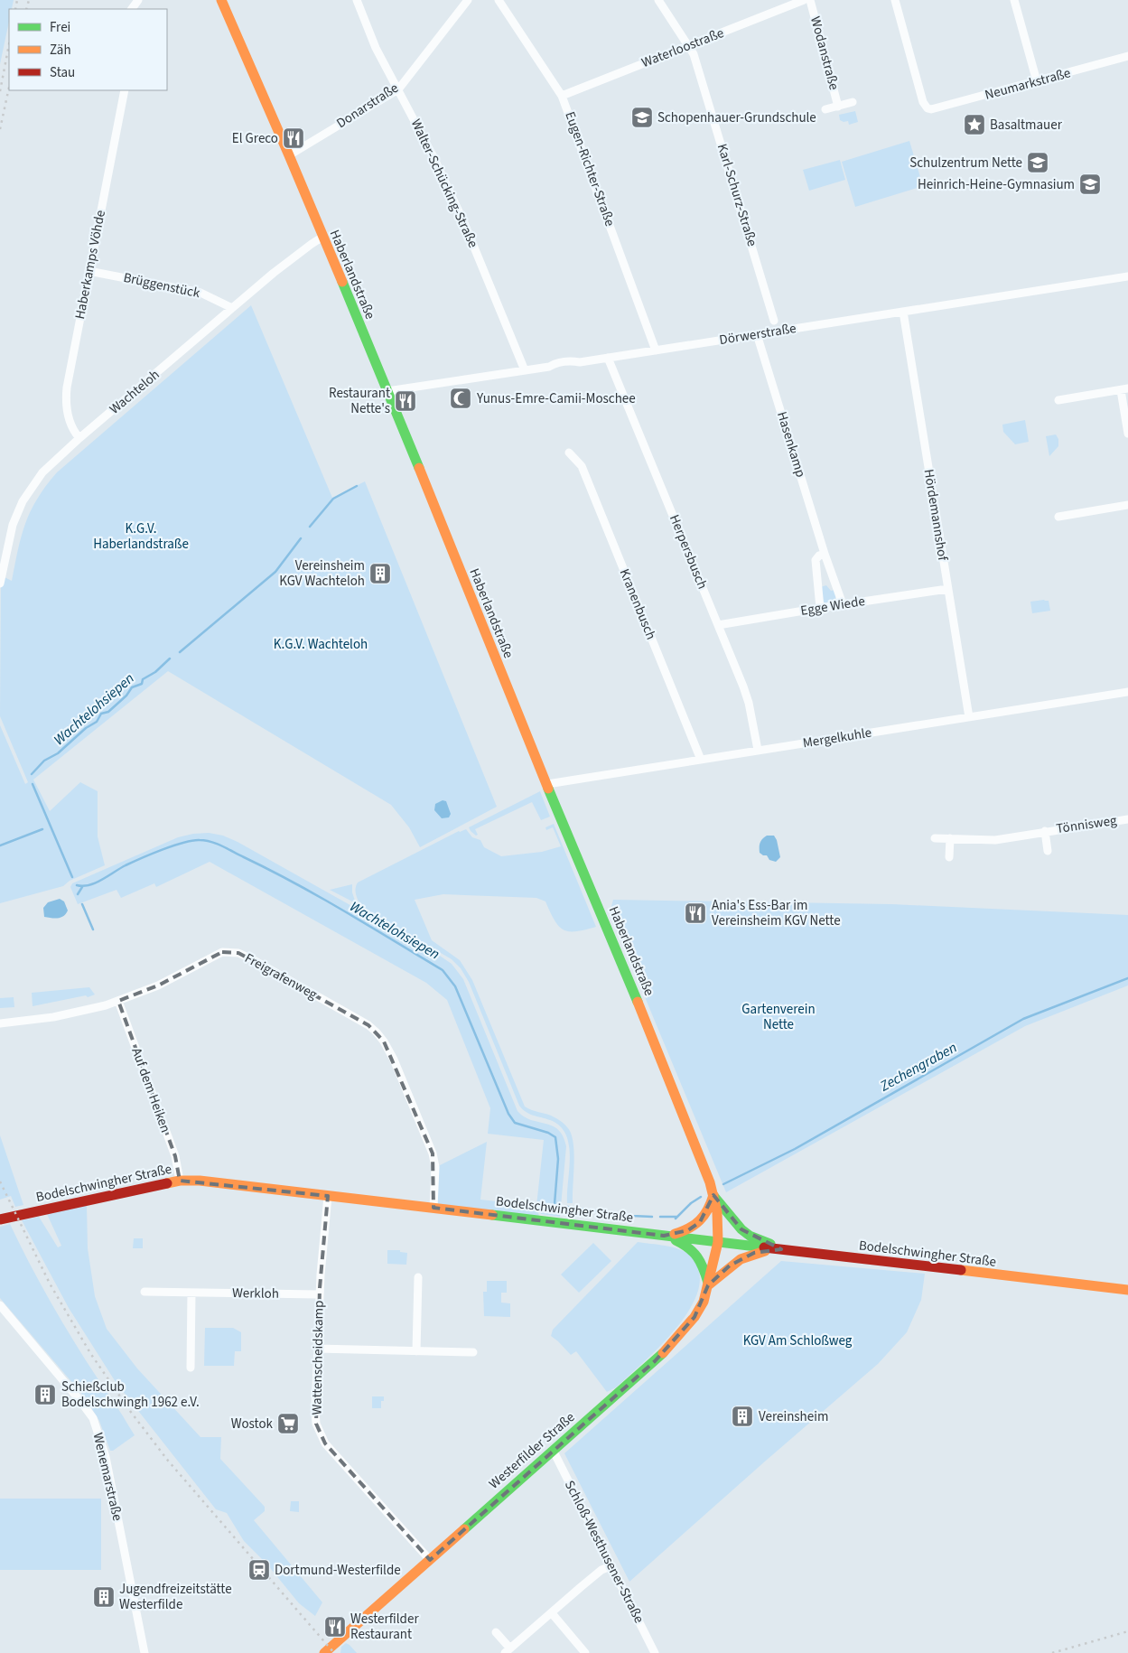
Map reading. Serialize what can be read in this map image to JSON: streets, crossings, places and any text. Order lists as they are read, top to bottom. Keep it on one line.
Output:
{"streets":{"street":["Waterloostraße","Wodanstraße","Neumarkstraße","Donarstraße","Eugen-Richter-Straße","Walter-Schücking-Straße","Karl-Schurz-Straße","Haberkamps Vöhde","Haberlandstraße","Brüggenstück","Dörwerstraße","Wachteloh","Hasenkamp","Hördemannshof","Herpersbusch","Kranenbusch","Egge Wiede","Mergelkuhle","Tönnisweg","Freigrafenweg","Auf dem Heiken","Bodelschwingher Straße","Werkloh","Wattenscheidskamp","Westerfilder Straße","Wenemarstraße","Schloß-Westhusener-Straße"]},"crossings":[["Waterloostraße","Eugen-Richter-Straße"],["Waterloostraße","Karl-Schurz-Straße"],["Donarstraße","Walter-Schücking-Straße"],["Donarstraße","Haberlandstraße"],["Eugen-Richter-Straße","Dörwerstraße"],["Walter-Schücking-Straße","Dörwerstraße"],["Haberkamps Vöhde","Brüggenstück"],["Haberkamps Vöhde","Wachteloh"],["Haberlandstraße","Dörwerstraße"],["Haberlandstraße","Wachteloh"],["Haberlandstraße","Mergelkuhle"],["Haberlandstraße","Bodelschwingher Straße"],["Haberlandstraße","Westerfilder Straße"],["Brüggenstück","Wachteloh"],["Dörwerstraße","Hasenkamp"],["Dörwerstraße","Hördemannshof"],["Dörwerstraße","Herpersbusch"],["Hasenkamp","Egge Wiede"],["Hördemannshof","Egge Wiede"],["Hördemannshof","Mergelkuhle"],["Herpersbusch","Egge Wiede"],["Herpersbusch","Mergelkuhle"],["Kranenbusch","Mergelkuhle"],["Freigrafenweg","Auf dem Heiken"],["Freigrafenweg","Bodelschwingher Straße"],["Auf dem Heiken","Bodelschwingher Straße"],["Bodelschwingher Straße","Wattenscheidskamp"],["Bodelschwingher Straße","Westerfilder Straße"],["Werkloh","Wattenscheidskamp"],["Wattenscheidskamp","Westerfilder Straße"],["Westerfilder Straße","Schloß-Westhusener-Straße"]],"water":["Wachtelohsiepen","Zechengraben"],"parks":["K.G.V. Haberlandstraße","K.G.V. Wachteloh","Gartenverein Nette","KGV Am Schloßweg"],"places":{"school or university":["Schopenhauer-Grundschule","Schulzentrum Nette","Heinrich-Heine-Gymnasium"],"place":["Basaltmauer"],"restaurant":["El Greco","Restaurant Nette's","Ania's Ess-Bar im Vereinsheim KGV Nette","Westerfilder Restaurant"],"mosque":["Yunus-Emre-Camii-Moschee"],"building":["Vereinsheim KGV Wachteloh","Schießclub Bodelschwingh 1962 e.V.","Vereinsheim","Jugendfreizeitstätte Westerfilde"],"supermarket":["Wostok"],"station":["Dortmund-Westerfilde"]},"legend":["Frei","Zäh","Stau"]}
